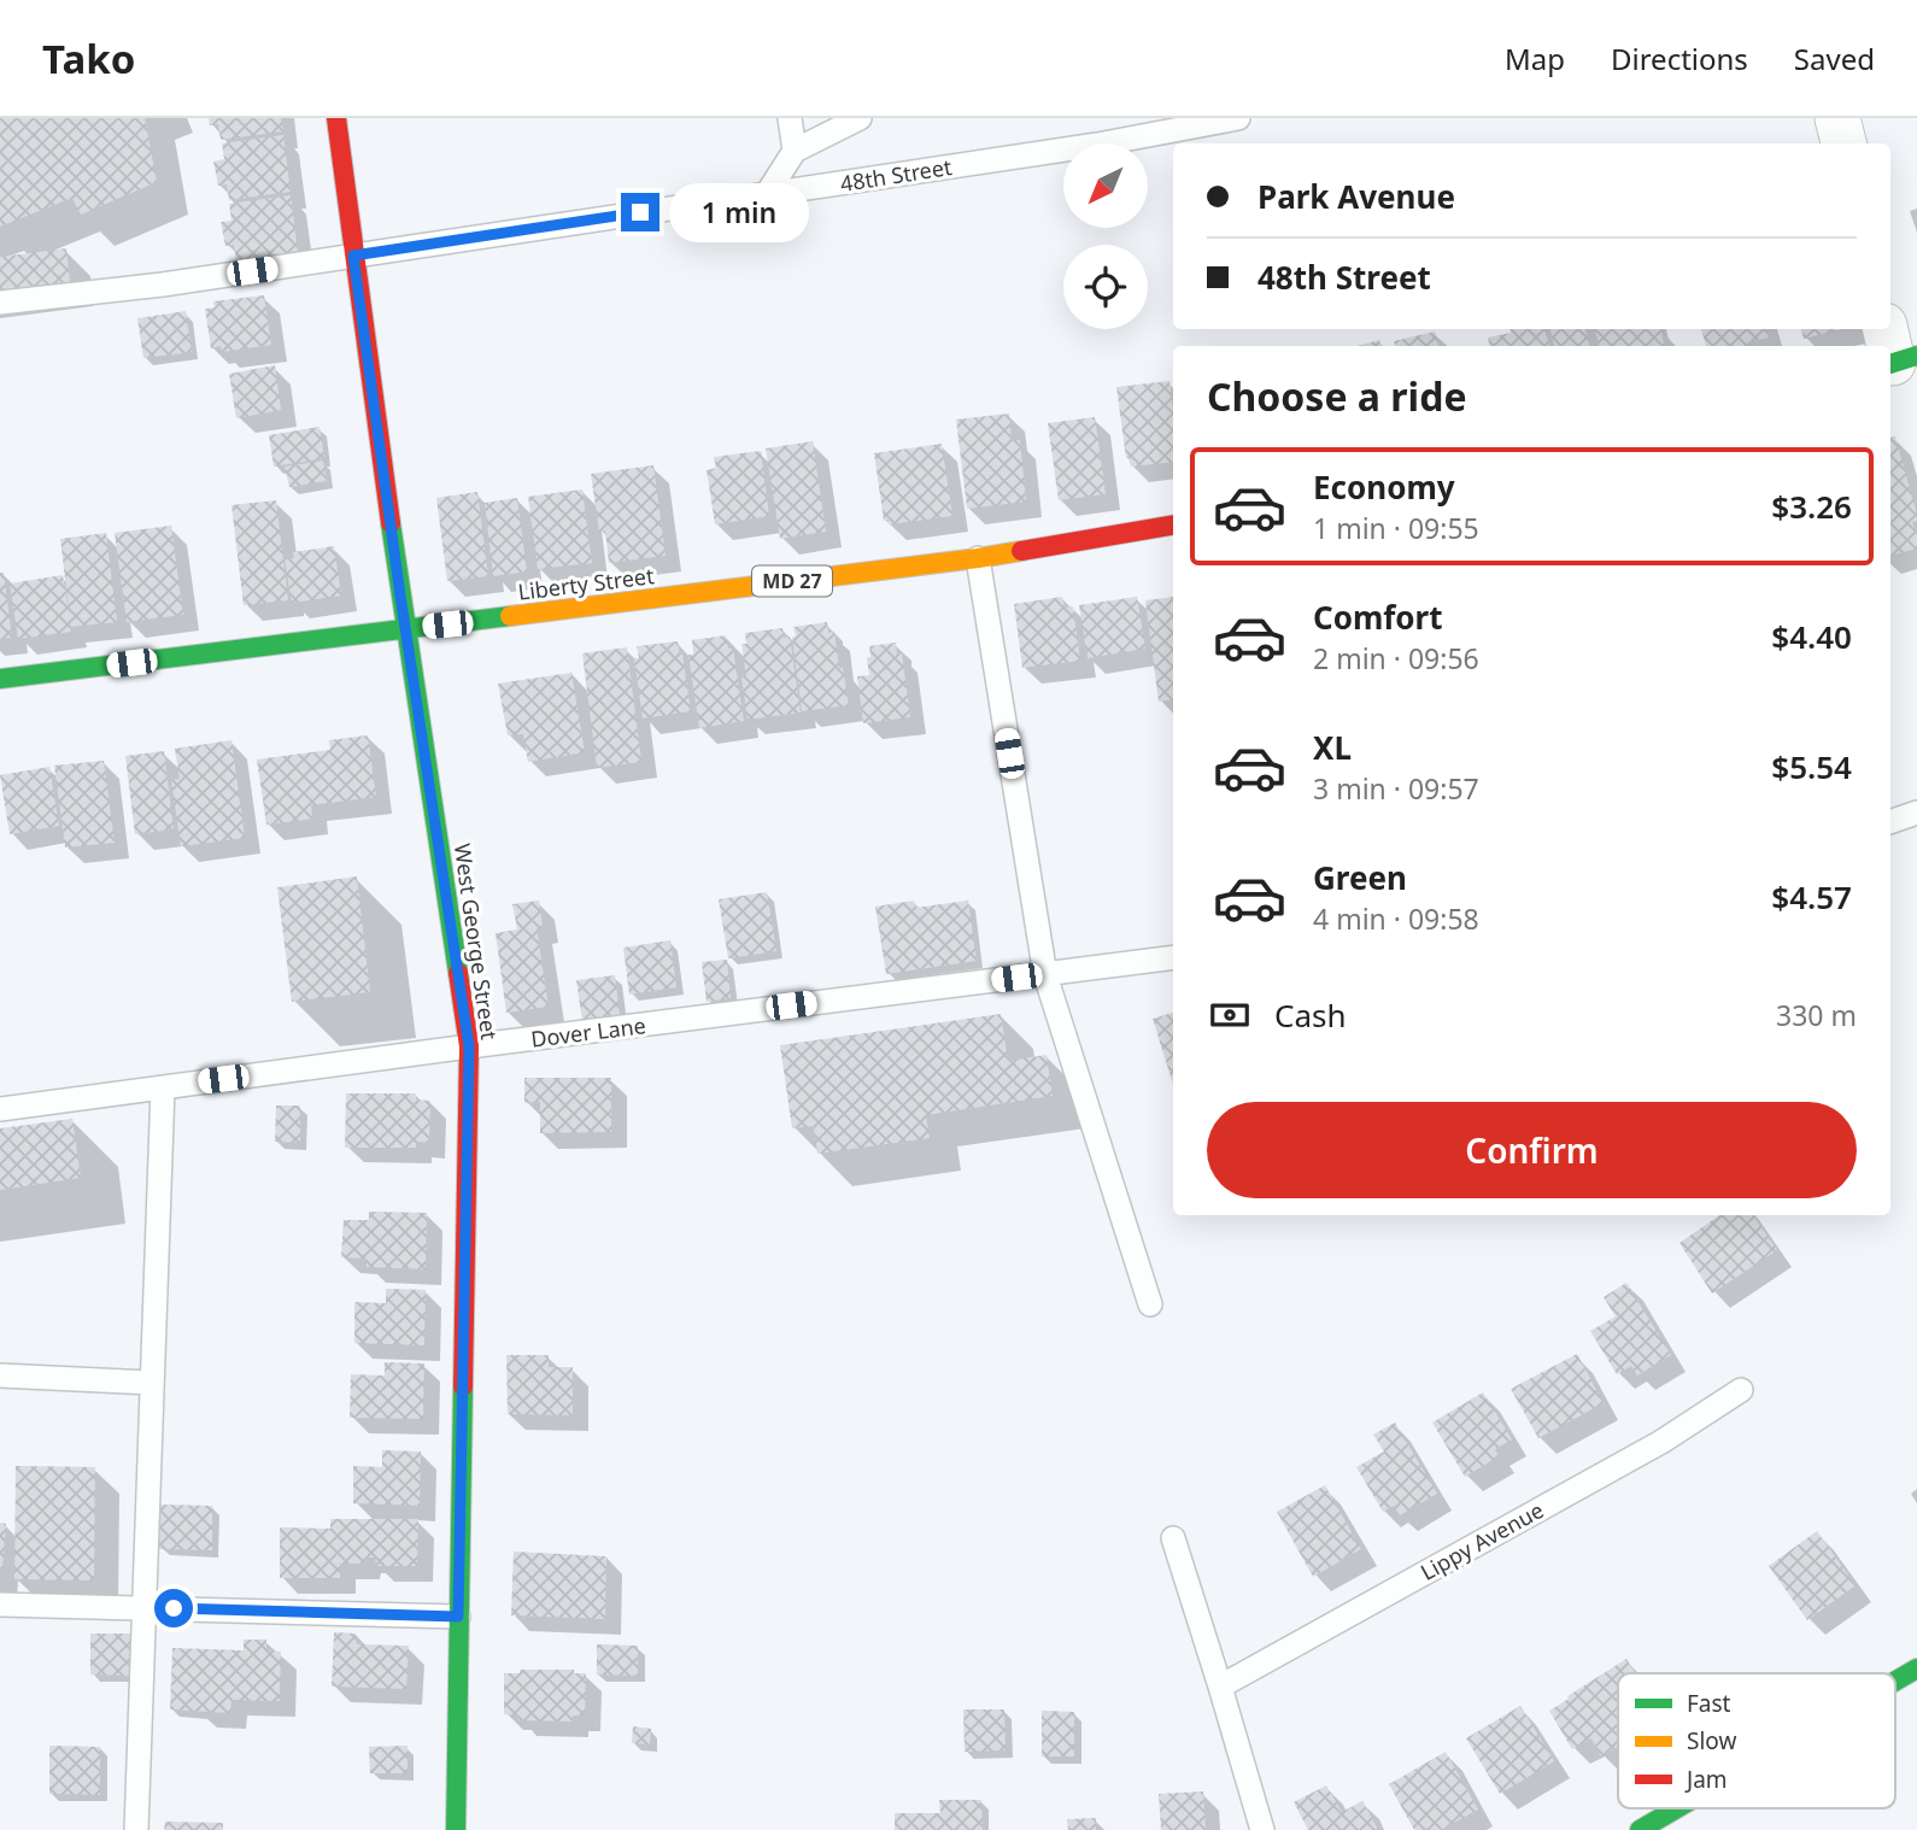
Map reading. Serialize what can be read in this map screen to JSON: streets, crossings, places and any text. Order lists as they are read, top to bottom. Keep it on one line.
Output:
{"streets":{"main road":["MD 27","Liberty Street","West George Street"],"lane":["48th Street","Dover Lane","Lippy Avenue"]},"crossings":[["48th Street","West George Street"],["Liberty Street","West George Street"],["West George Street","Dover Lane"]],"legend":["Fast","Slow","Jam"],"north":"bottom left","page":{"header":"Tako","nav":["Map","Directions","Saved"],"banner":["Park Avenue","48th Street"],"bubble":"1 min","heading":"Choose a ride","list":[{"name":"Economy","note":"1 min · 09:55","value":"$3.26"},{"name":"Comfort","note":"2 min · 09:56","value":"$4.40"},{"name":"XL","note":"3 min · 09:57","value":"$5.54"},{"name":"Green","note":"4 min · 09:58","value":"$4.57"}],"pay":["Cash","330 m"],"buttons":"Confirm"}}
